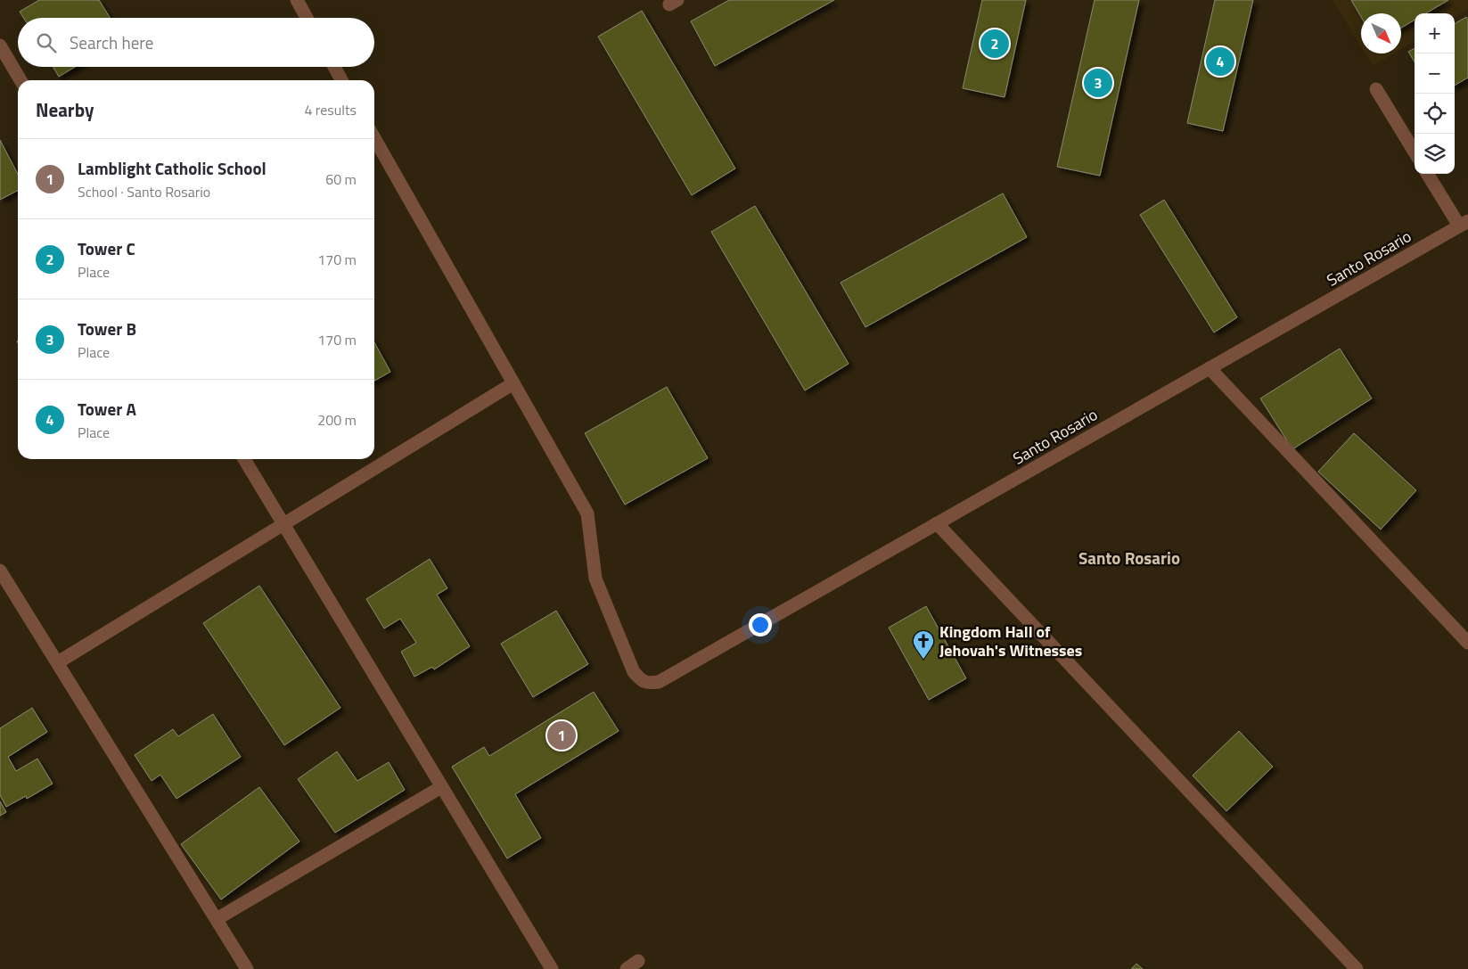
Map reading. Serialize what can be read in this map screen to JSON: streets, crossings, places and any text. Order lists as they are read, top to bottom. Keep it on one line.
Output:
{"streets":{"street":["Santo Rosario"]},"districts":["Santo Rosario"],"places":{"church":["Kingdom Hall of Jehovah's Witnesses"]},"north":"bottom right","page":{"map_buttons":["+","−"],"search":"Search here","pins":["2","4","3","1"],"heading":["Nearby","4 results"],"list":[{"mark":"1","name":"Lamblight Catholic School","note":"School · Santo Rosario","value":"60 m"},{"mark":"2","name":"Tower C","note":"Place","value":"170 m"},{"mark":"3","name":"Tower B","note":"Place","value":"170 m"},{"mark":"4","name":"Tower A","note":"Place","value":"200 m"}]}}
